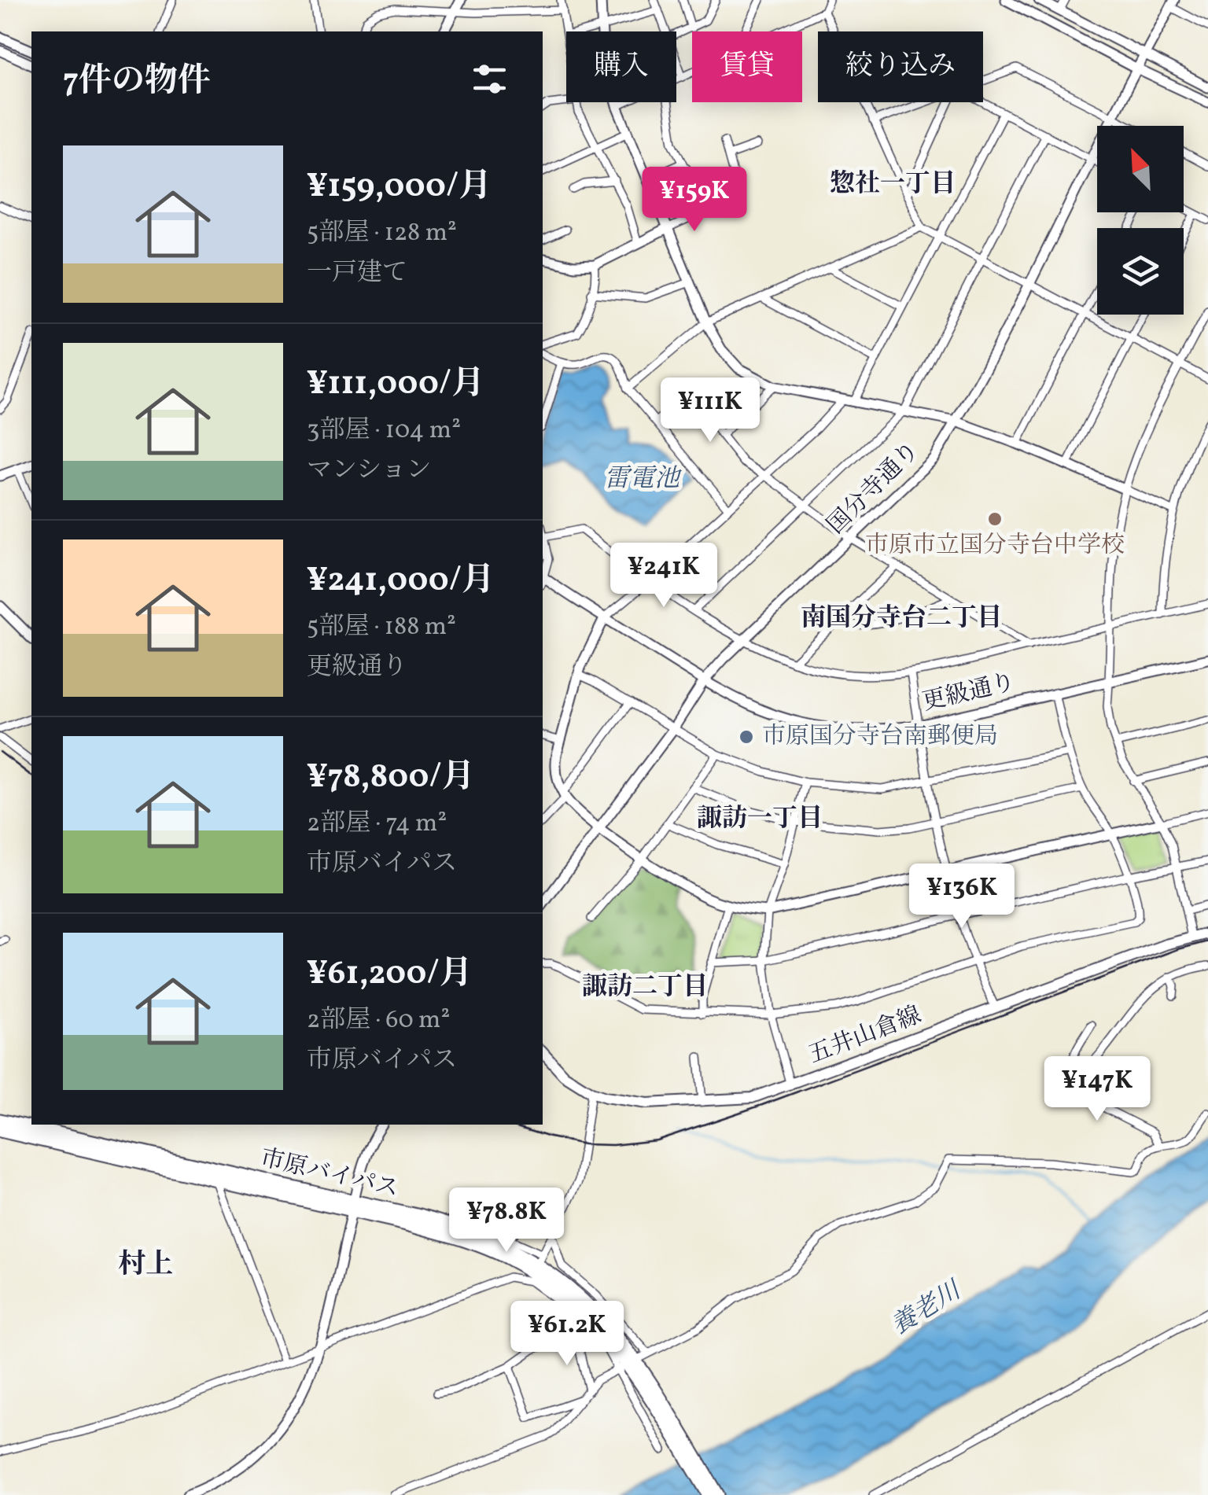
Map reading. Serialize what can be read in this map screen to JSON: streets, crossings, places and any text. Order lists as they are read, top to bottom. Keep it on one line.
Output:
{"streets":{"highway":["市原バイパス"],"main road":["五井山倉線"],"street":["国分寺通り","更級通り"]},"crossings":[["国分寺通り","更級通り"]],"districts":["惣社一丁目","南国分寺台二丁目","諏訪一丁目","諏訪二丁目","村上"],"water":["雷電池","養老川"],"places":["市原市立国分寺台中学校","市原国分寺台南郵便局"],"north":"top left","page":{"chip":["購入","賃貸","絞り込み"],"heading":"7件の物件","list":[{"name":"¥159,000/月","note":"5部屋 · 128 m² · 一戸建て"},{"name":"¥111,000/月","note":"3部屋 · 104 m² · マンション"},{"name":"¥241,000/月","note":"5部屋 · 188 m² · 更級通り"},{"name":"¥78,800/月","note":"2部屋 · 74 m² · 市原バイパス"},{"name":"¥61,200/月","note":"2部屋 · 60 m² · 市原バイパス"}],"price":["¥159K","¥111K","¥241K","¥136K","¥147K","¥78.8K","¥61.2K"]}}
